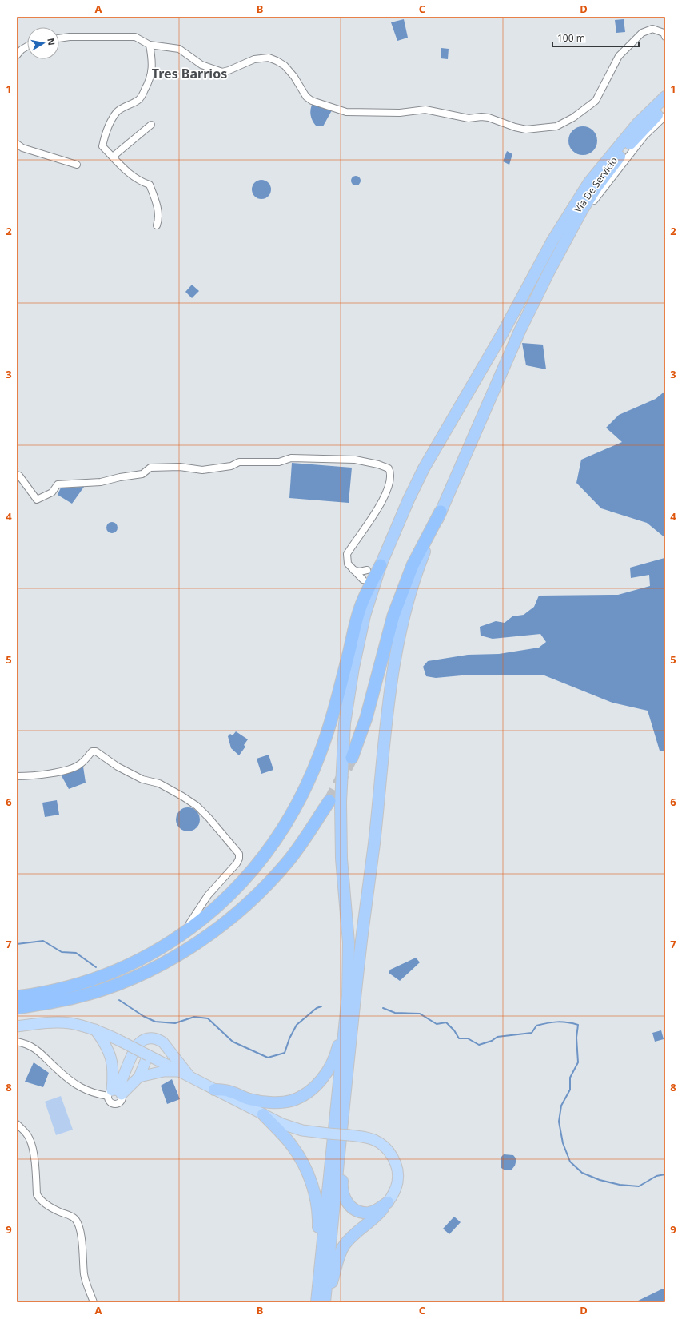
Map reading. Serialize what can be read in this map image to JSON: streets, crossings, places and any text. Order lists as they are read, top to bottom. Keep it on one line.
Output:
{"streets":{"street":["Vía De Servicio"]},"districts":["Tres Barrios"],"scale_bar":"100 m","north":"right","grid":{"columns":["A","B","C","D"],"rows":["1","2","3","4","5","6","7","8","9"]}}
